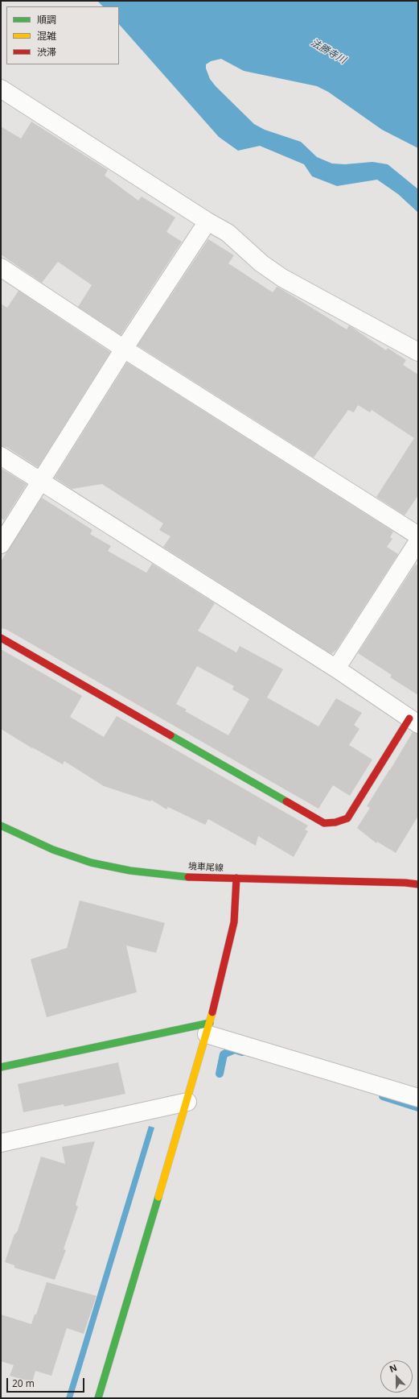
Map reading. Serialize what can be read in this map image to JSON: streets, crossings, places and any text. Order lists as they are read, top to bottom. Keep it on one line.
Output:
{"streets":{"street":["境車尾線"]},"water":["法勝寺川"],"legend":["順調","混雑","渋滞"],"scale_bar":"20 m","north":"top"}
